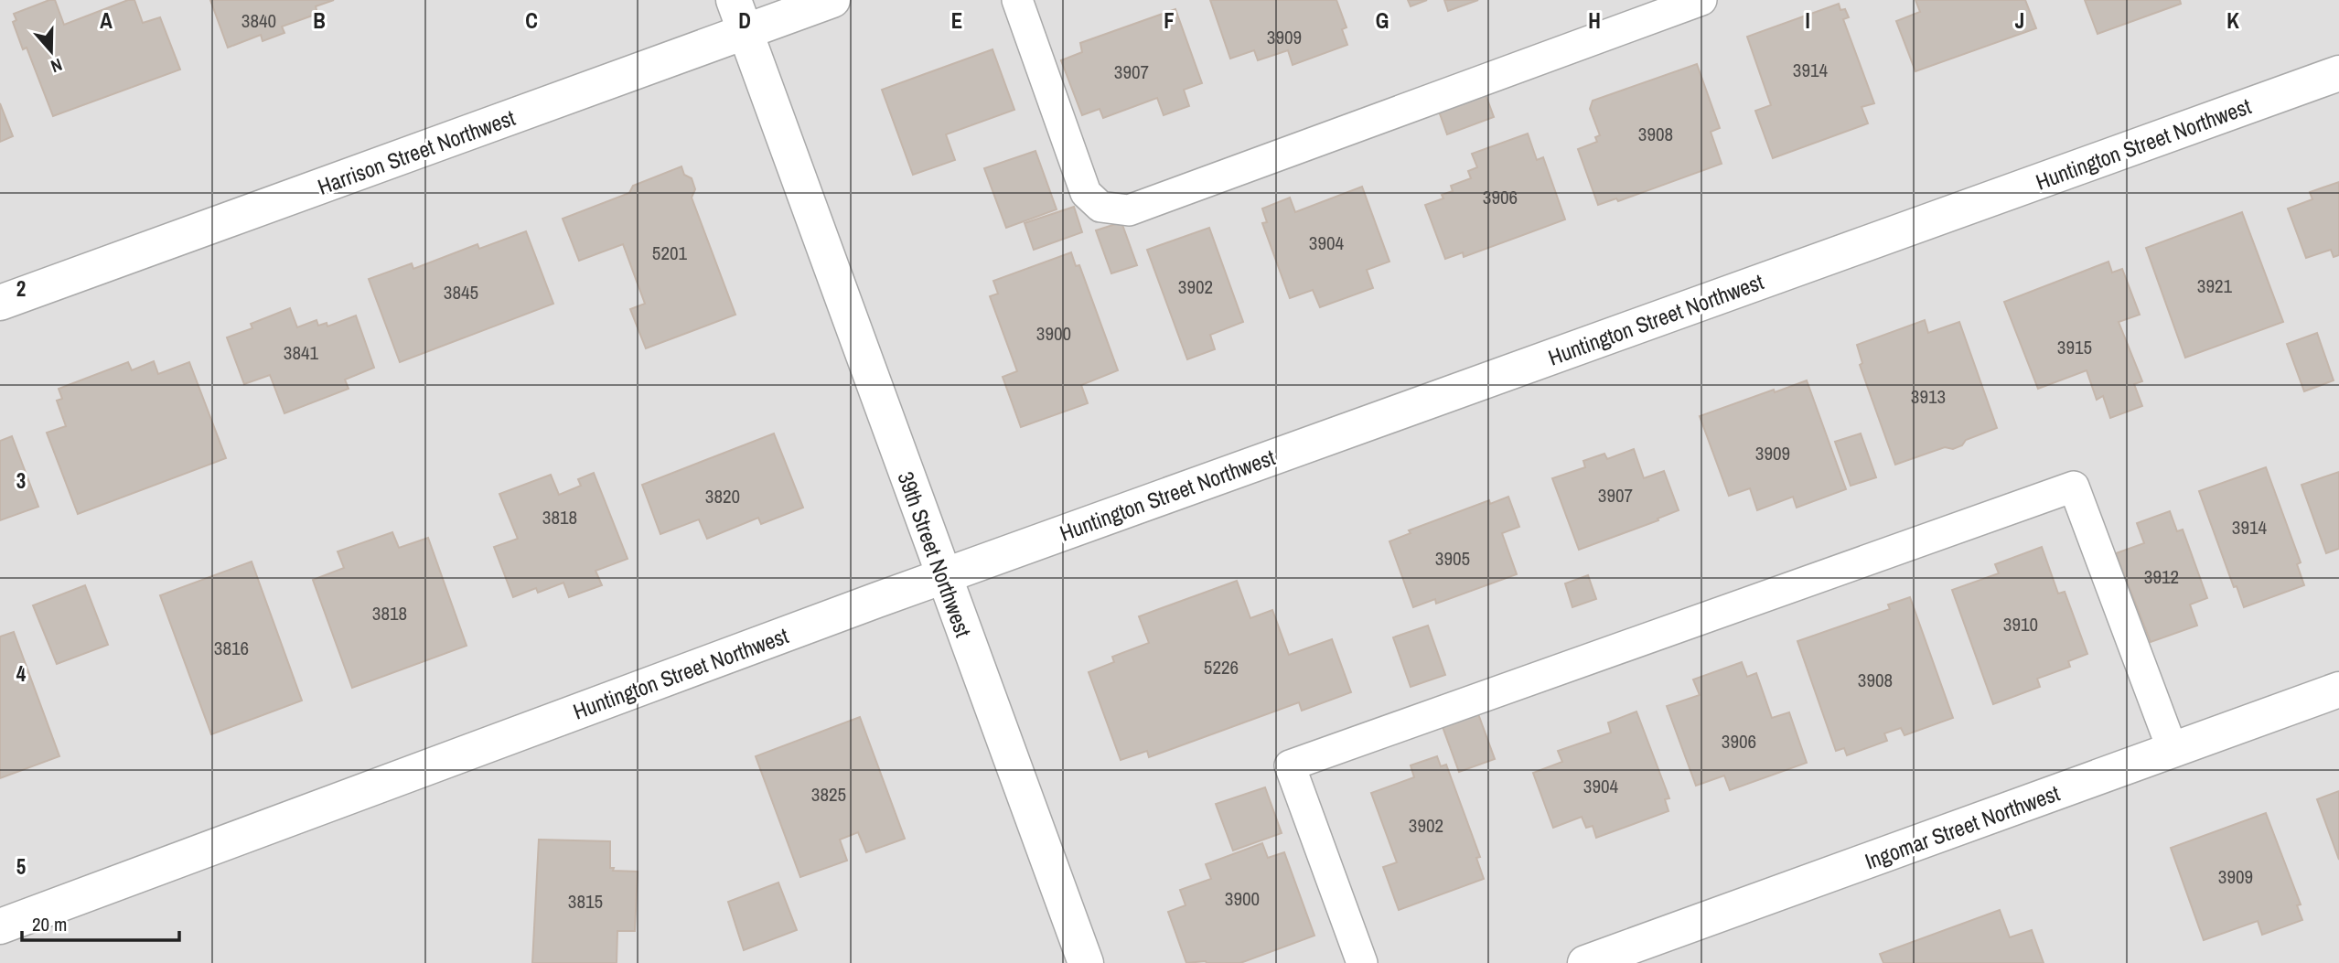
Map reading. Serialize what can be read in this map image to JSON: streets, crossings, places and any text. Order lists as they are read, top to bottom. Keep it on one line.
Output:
{"streets":{"street":["Huntington Street Northwest","Harrison Street Northwest","39th Street Northwest","Ingomar Street Northwest"]},"crossings":[["Huntington Street Northwest","39th Street Northwest"],["Harrison Street Northwest","39th Street Northwest"]],"house_numbers":["3840","3909","3914","3907","3908","3906","3904","5201","3921","3902","3845","3900","3915","3841","3913","3909","3907","3820","3818","3914","3905","3912","3818","3910","3816","5226","3908","3906","3904","3825","3902","3909","3900","3815"],"scale_bar":"20 m","north":"bottom","grid":{"columns":["A","B","C","D","E","F","G","H","I","J","K"],"rows":["2","3","4","5"]}}
